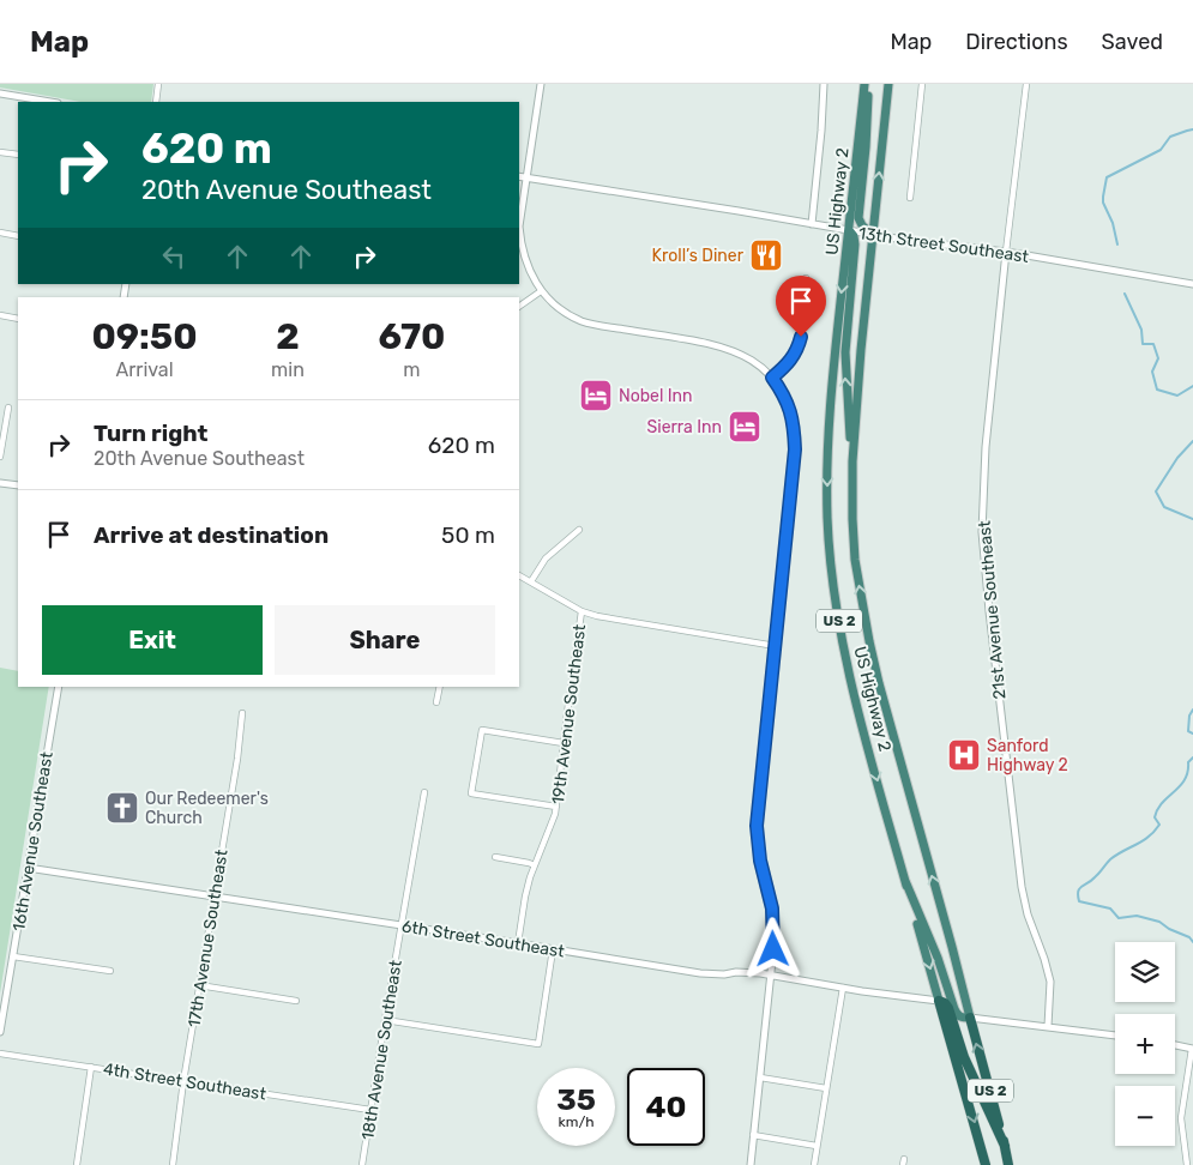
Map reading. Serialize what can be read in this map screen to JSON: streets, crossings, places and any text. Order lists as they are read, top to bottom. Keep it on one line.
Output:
{"streets":{"highway":["US Highway 2","US 2"],"street":["13th Street Southeast","21st Avenue Southeast","19th Avenue Southeast","16th Avenue Southeast","17th Avenue Southeast","6th Street Southeast","18th Avenue Southeast","4th Street Southeast"]},"crossings":[["US Highway 2","13th Street Southeast"],["US Highway 2","6th Street Southeast"],["13th Street Southeast","21st Avenue Southeast"],["19th Avenue Southeast","6th Street Southeast"],["16th Avenue Southeast","6th Street Southeast"],["17th Avenue Southeast","6th Street Southeast"],["17th Avenue Southeast","4th Street Southeast"],["6th Street Southeast","18th Avenue Southeast"],["18th Avenue Southeast","4th Street Southeast"]],"places":{"restaurant":["Kroll’s Diner"],"hotel":["Nobel Inn","Sierra Inn"],"hospital":["Sanford Highway 2"],"church":["Our Redeemer's Church"]},"page":{"header":"Map","nav":["Map","Directions","Saved"],"turn":["620 m","20th Avenue Southeast"],"eta":["09:50","Arrival","2","min","670","m"],"list":[{"name":"Turn right","note":"20th Avenue Southeast","value":"620 m"},{"name":"Arrive at destination","value":"50 m"}],"buttons":["Exit","Share"],"map_buttons":["+","−"],"speed":"35 km/h","limit":"40"}}
